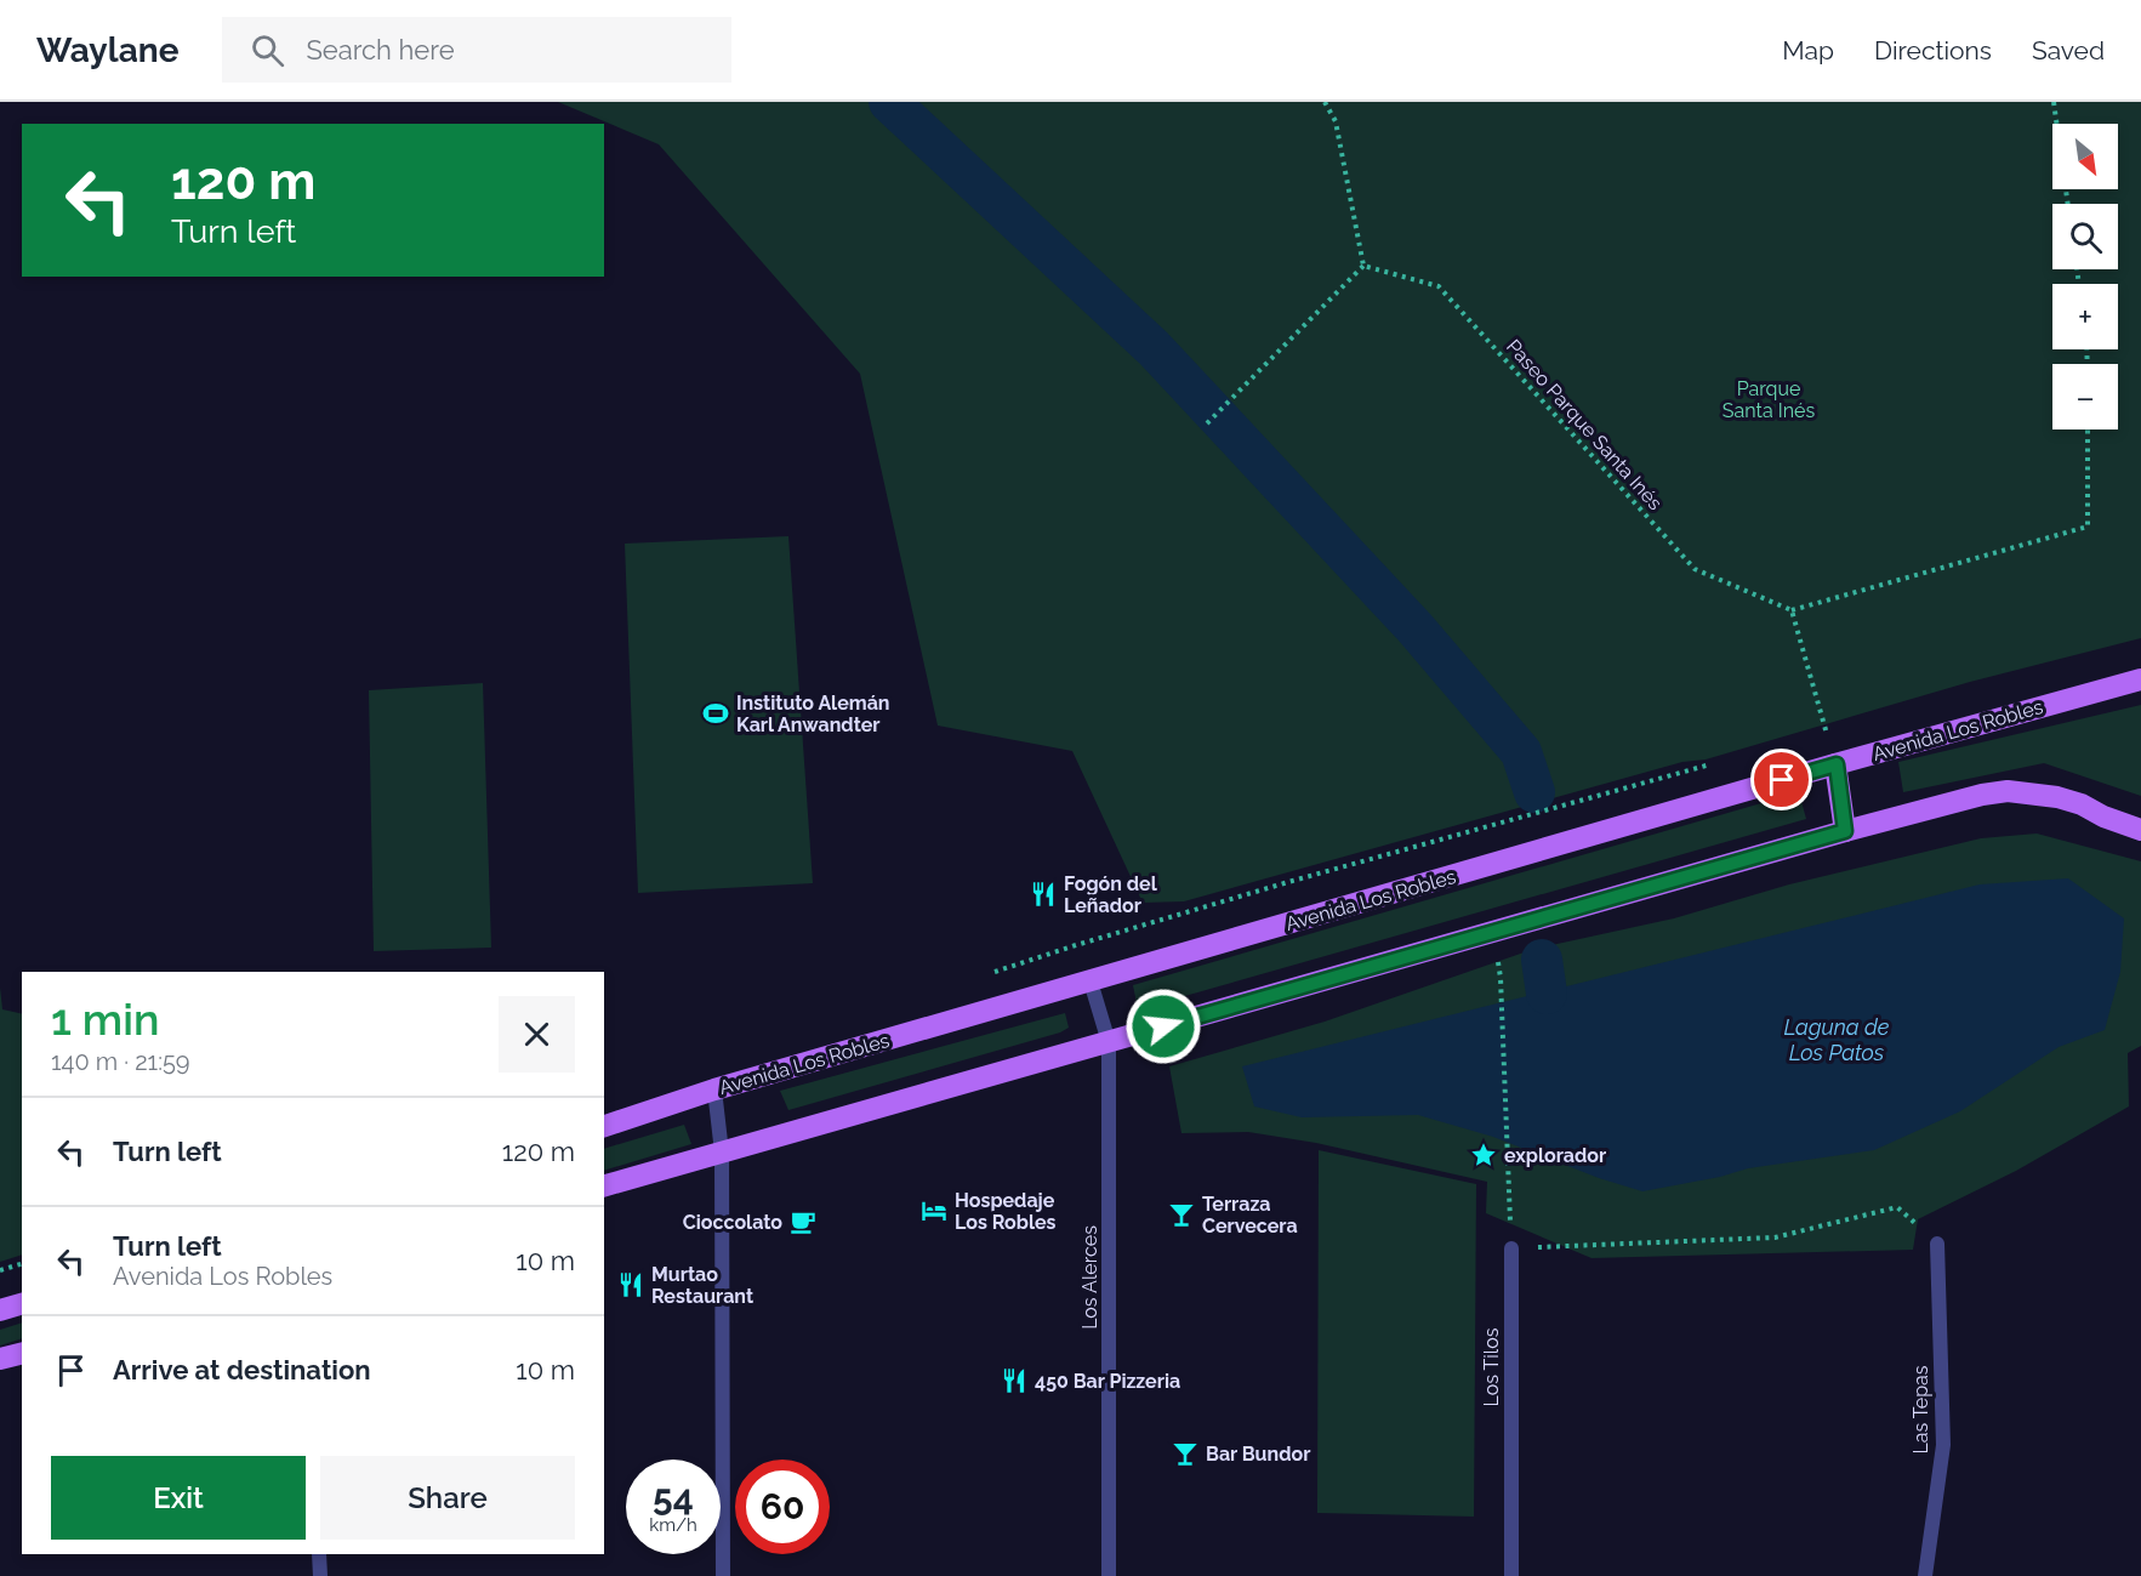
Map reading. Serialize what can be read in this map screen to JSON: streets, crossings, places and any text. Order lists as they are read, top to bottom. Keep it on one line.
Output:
{"streets":{"main road":["Avenida Los Robles"],"street":["Los Alerces","Los Tilos","Las Tepas"],"path":["Paseo Parque Santa Inés"]},"crossings":[["Avenida Los Robles","Los Alerces"]],"water":["Laguna de Los Patos"],"parks":["Parque Santa Inés"],"places":{"sports":["Instituto Alemán Karl Anwandter"],"restaurant":["Fogón del Leñador","Murtao Restaurant","450 Bar Pizzeria"],"place":["explorador"],"hotel":["Hospedaje Los Robles"],"bar":["Terraza Cervecera","Bar Bundor"],"cafe":["Cioccolato"]},"north":"bottom right","page":{"header":"Waylane","search":"Search here","nav":["Map","Directions","Saved"],"map_buttons":["+","−"],"turn":["120 m","Turn left"],"heading":["1 min","140 m · 21:59"],"list":[{"name":"Turn left","value":"120 m"},{"name":"Turn left","note":"Avenida Los Robles","value":"10 m"},{"name":"Arrive at destination","value":"10 m"}],"buttons":["Exit","Share"],"speed":"54 km/h","limit":"60"}}
